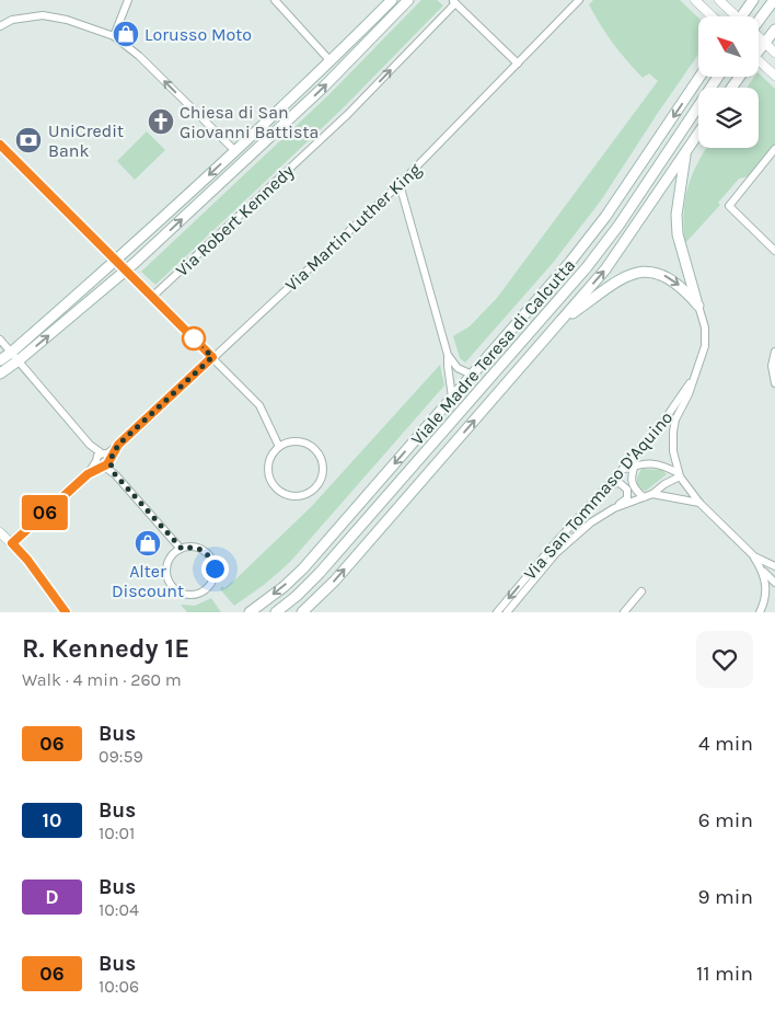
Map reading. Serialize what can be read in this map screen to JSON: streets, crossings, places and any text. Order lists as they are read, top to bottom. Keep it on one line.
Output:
{"streets":{"main road":["Viale Madre Teresa di Calcutta"],"street":["Via Robert Kennedy","Via Martin Luther King","Via San Tommaso D'Aquino"]},"one_way":["Via Robert Kennedy"],"places":{"shop":["Lorusso Moto","Alter Discount"],"church":["Chiesa di San Giovanni Battista"],"bank":["UniCredit Bank"]},"lines":["bus line 06"],"north":"top left","page":{"on_map":"06","heading":["R. Kennedy 1E","Walk · 4 min · 260 m"],"list":[{"mark":"06","name":"Bus","note":"09:59","value":"4 min"},{"mark":"10","name":"Bus","note":"10:01","value":"6 min"},{"mark":"D","name":"Bus","note":"10:04","value":"9 min"},{"mark":"06","name":"Bus","note":"10:06","value":"11 min"}]}}
